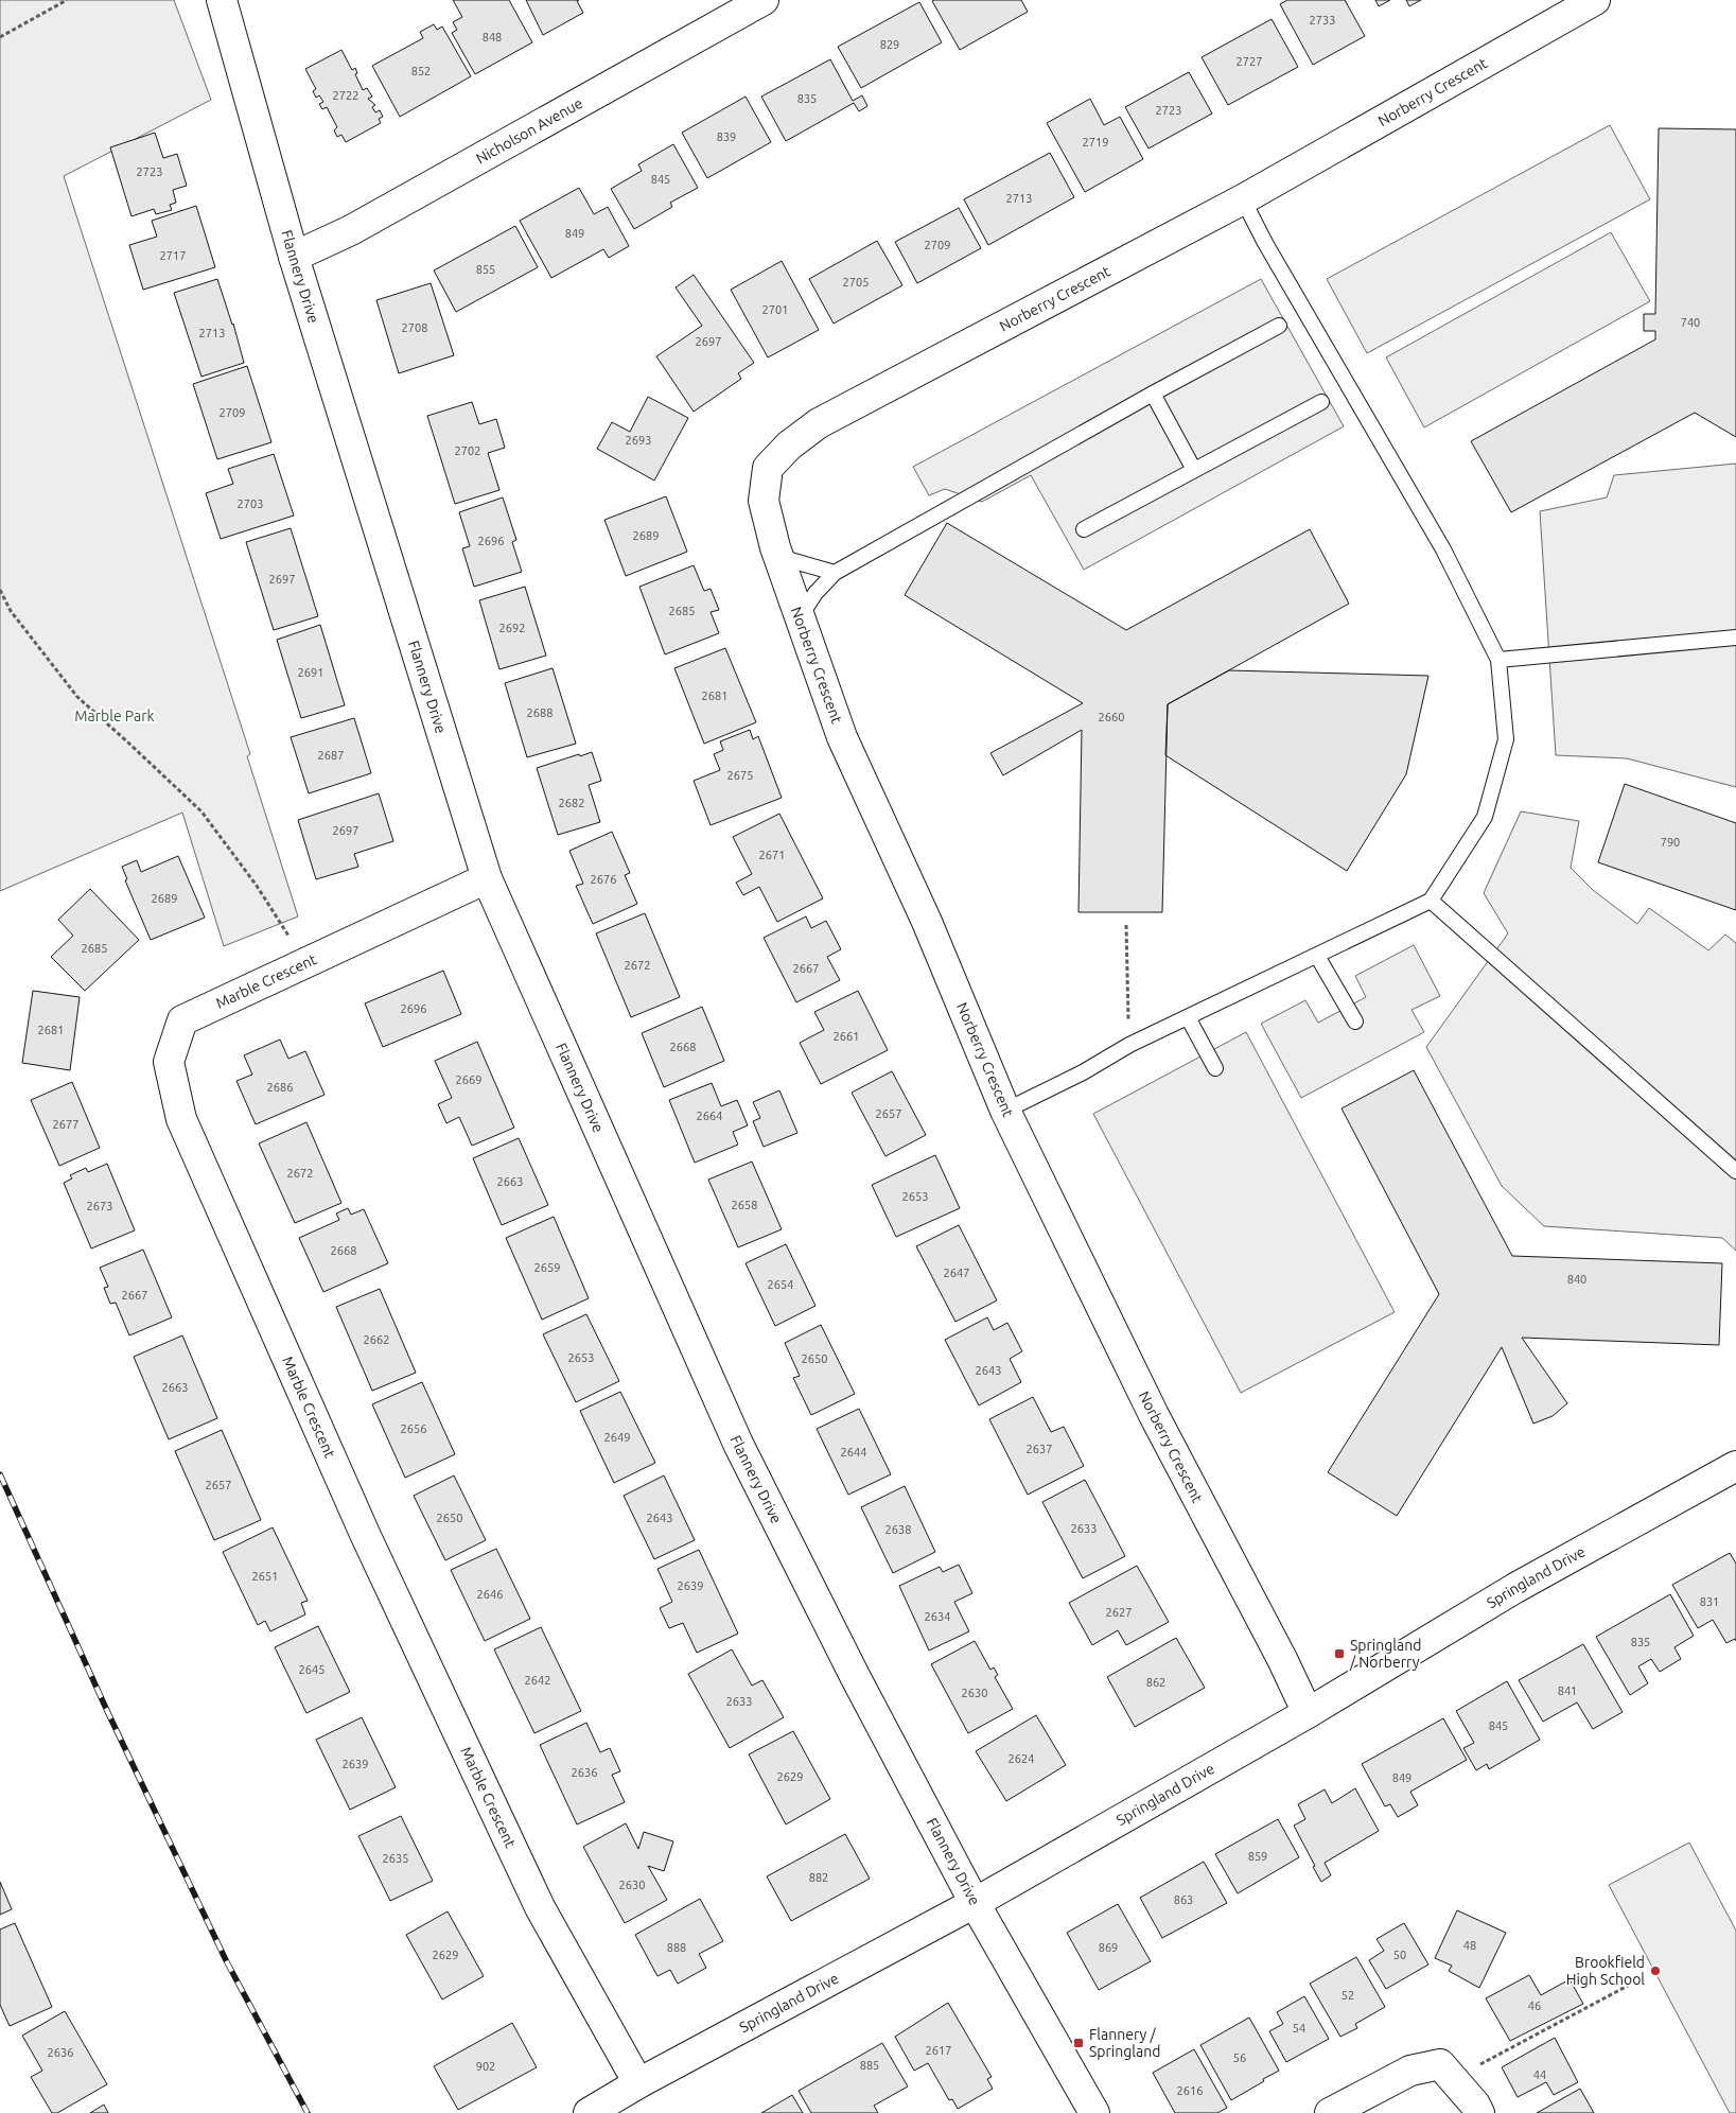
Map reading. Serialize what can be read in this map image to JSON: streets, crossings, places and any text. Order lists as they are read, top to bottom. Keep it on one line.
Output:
{"streets":{"street":["Norberry Crescent","Nicholson Avenue","Flannery Drive","Marble Crescent","Springland Drive"]},"crossings":[["Norberry Crescent","Springland Drive"],["Nicholson Avenue","Flannery Drive"],["Flannery Drive","Marble Crescent"],["Flannery Drive","Springland Drive"],["Marble Crescent","Springland Drive"]],"parks":["Marble Park"],"places":{"transit":["Springland / Norberry","Flannery / Springland"],"other":["Brookfield High School"]},"house_numbers":["2733","848","829","2727","852","2722","835","2723","839","2719","2723","845","2713","849","2709","2717","855","2705","2701","740","2708","2713","2697","2709","2693","2702","2703","2689","2696","2697","2685","2692","2691","2681","2688","2660","2687","2675","2682","2697","790","2671","2676","2689","2685","2672","2667","2696","2681","2661","2668","2669","2686","2657","2664","2677","2672","2663","2653","2658","2673","2668","2659","2647","840","2654","2667","2662","2653","2650","2643","2663","2656","2649","2637","2644","2657","2650","2643","2633","2638","2651","2639","2646","831","2627","2634","835","2645","2642","862","841","2630","2633","845","2624","2639","2636","2629","849","859","2635","882","2630","863","48","888","869","2629","50","52","46","54","2617","2636","56","885","902","44","2616"]}
